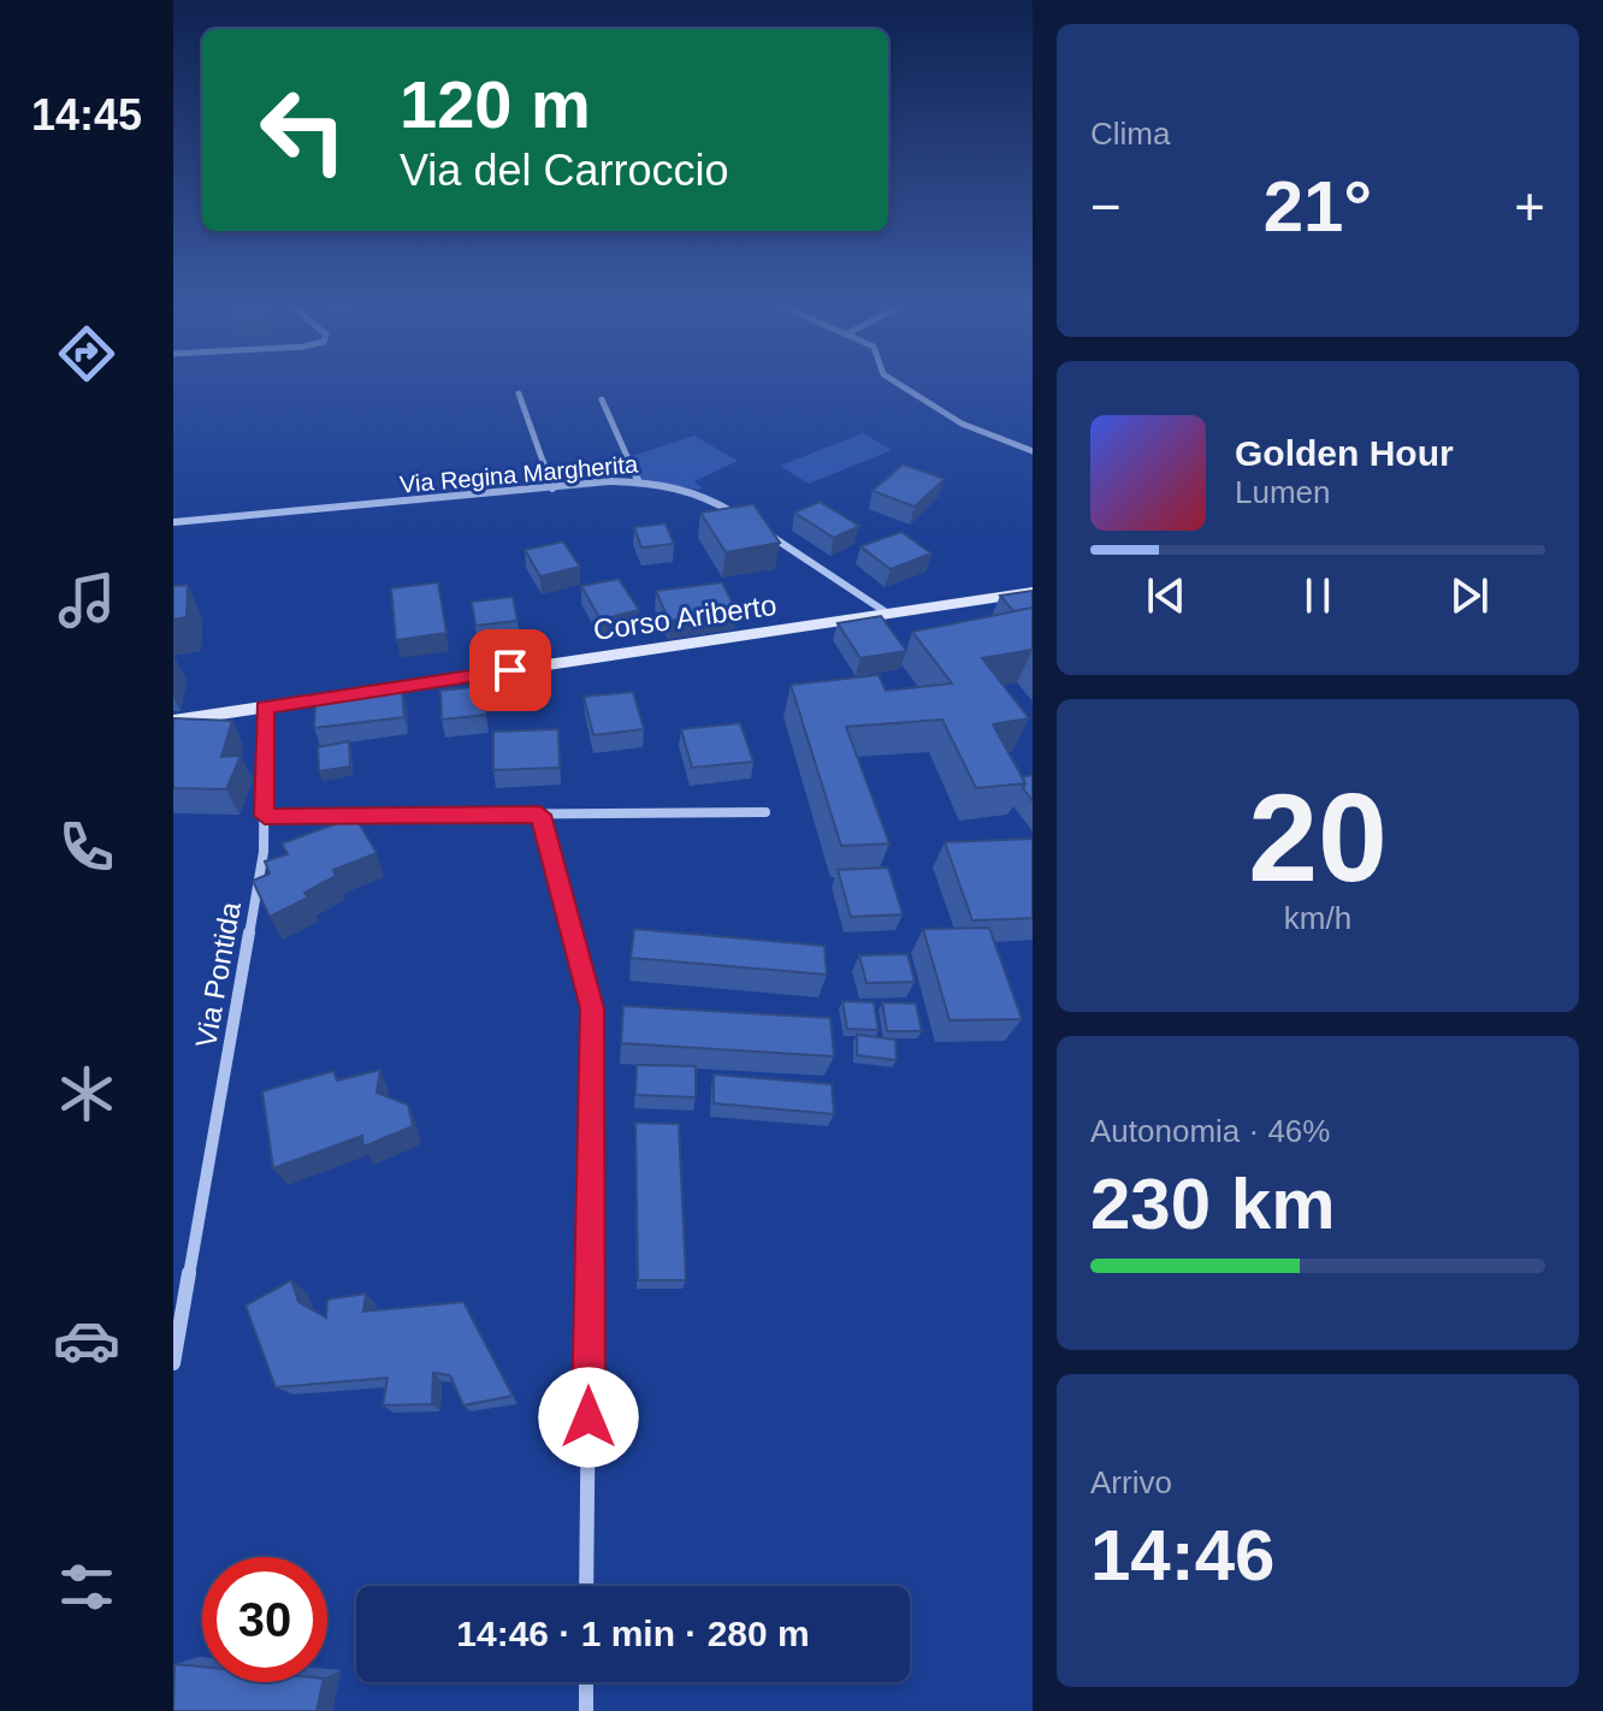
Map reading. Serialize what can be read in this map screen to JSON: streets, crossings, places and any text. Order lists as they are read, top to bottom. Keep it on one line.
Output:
{"streets":{"street":["Via Regina Margherita","Corso Ariberto","Via Pontida"]},"crossings":[["Corso Ariberto","Via Pontida"]],"page":{"tabs":"14:45","tile":["Clima",["20","km/h"],["Autonomia · 46%","230 km"],["Arrivo","14:46"]],"turn":["120 m","Via del Carroccio"],"heat":["−","21°","+"],"song":["Golden Hour","Lumen"],"limit":"30","trip":"14:46 · 1 min · 280 m"}}
